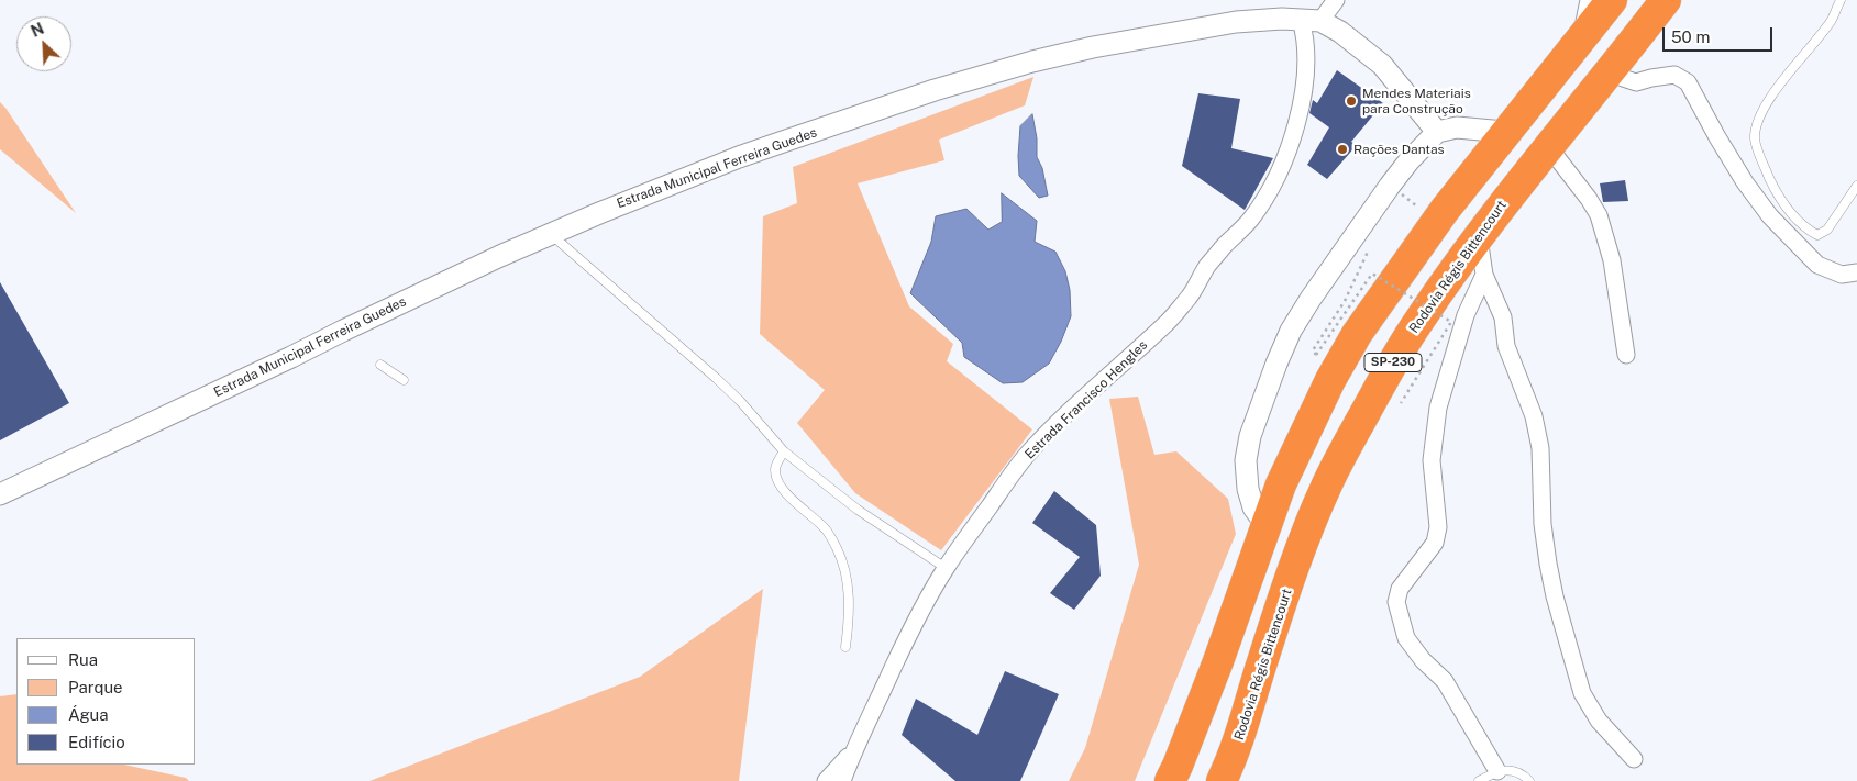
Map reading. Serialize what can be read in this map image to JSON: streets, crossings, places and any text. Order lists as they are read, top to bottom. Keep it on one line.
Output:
{"streets":{"highway":["Rodovia Régis Bittencourt","SP-230"],"street":["Estrada Municipal Ferreira Guedes","Estrada Francisco Hengles"]},"crossings":[["Estrada Municipal Ferreira Guedes","Estrada Francisco Hengles"]],"places":["Mendes Materiais para Construção","Rações Dantas"],"legend":["Rua","Parque","Água","Edifício"],"scale_bar":"50 m","north":"top left"}
